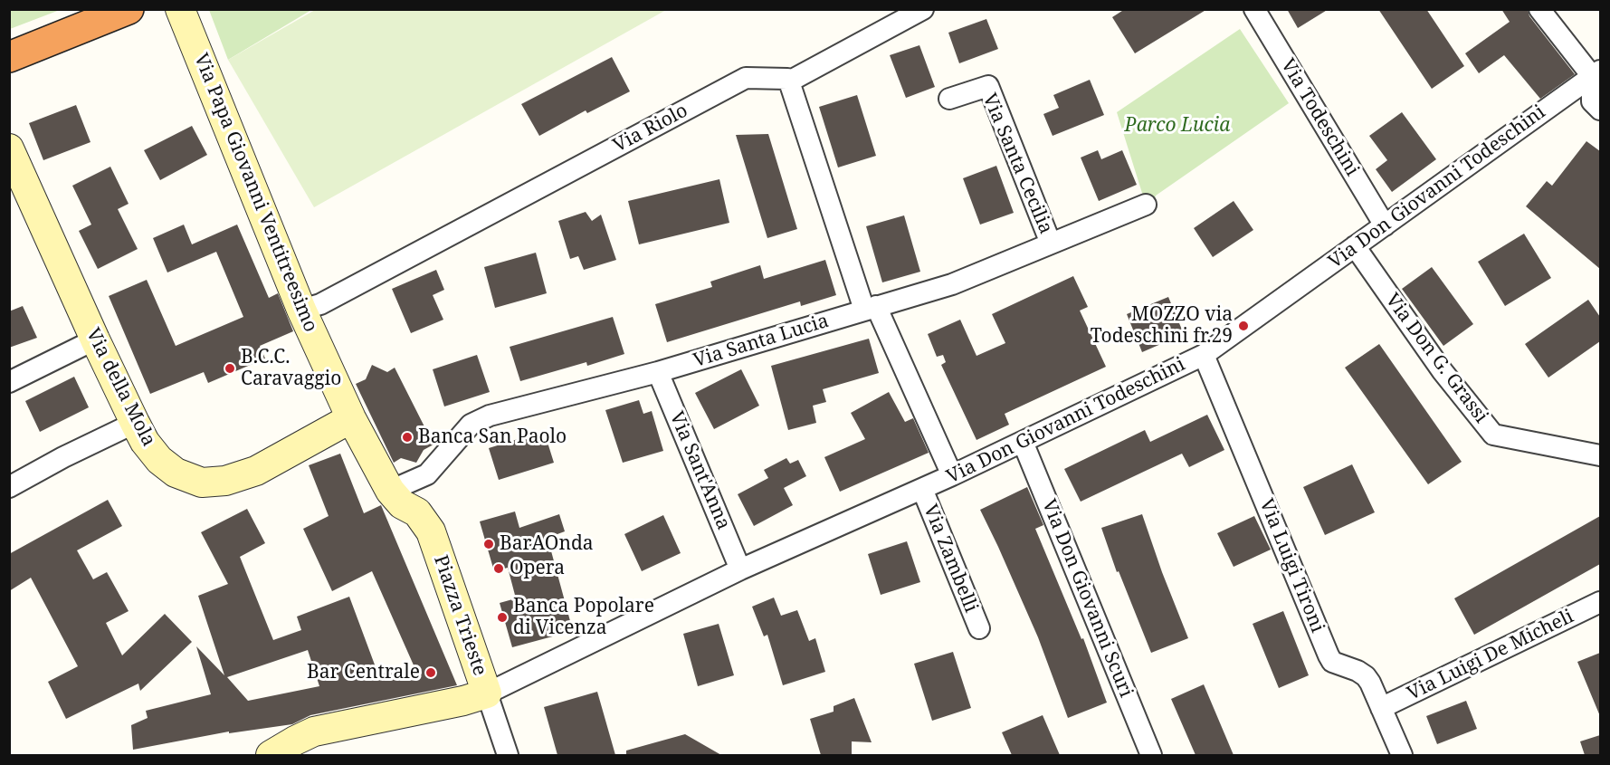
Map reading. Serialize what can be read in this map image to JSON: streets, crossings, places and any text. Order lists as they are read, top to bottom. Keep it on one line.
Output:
{"streets":{"street":["Via Todeschini","Via Riolo","Via Santa Cecilia","Via Don Giovanni Todeschini","Via Papa Giovanni Ventitreesimo","Via Santa Lucia","Via Don G. Grassi","Via della Mola","Via Sant'Anna","Via Zambelli","Via Luigi Tironi","Via Don Giovanni Scuri","Piazza Trieste","Via Luigi De Micheli"]},"crossings":[["Via Todeschini","Via Don Giovanni Todeschini"],["Via Riolo","Via Papa Giovanni Ventitreesimo"],["Via Santa Cecilia","Via Santa Lucia"],["Via Don Giovanni Todeschini","Via Don G. Grassi"],["Via Don Giovanni Todeschini","Via Sant'Anna"],["Via Don Giovanni Todeschini","Via Zambelli"],["Via Don Giovanni Todeschini","Via Luigi Tironi"],["Via Don Giovanni Todeschini","Via Don Giovanni Scuri"],["Via Don Giovanni Todeschini","Piazza Trieste"],["Via Papa Giovanni Ventitreesimo","Via Santa Lucia"],["Via Papa Giovanni Ventitreesimo","Via della Mola"],["Via Papa Giovanni Ventitreesimo","Piazza Trieste"],["Via Santa Lucia","Via Sant'Anna"],["Via Santa Lucia","Piazza Trieste"],["Via Luigi Tironi","Via Luigi De Micheli"]],"parks":["Parco Lucia"],"places":["MOZZO via Todeschini fr.29","B.C.C. Caravaggio","Banca San Paolo","BarAOnda","Opera","Banca Popolare di Vicenza","Bar Centrale"]}
